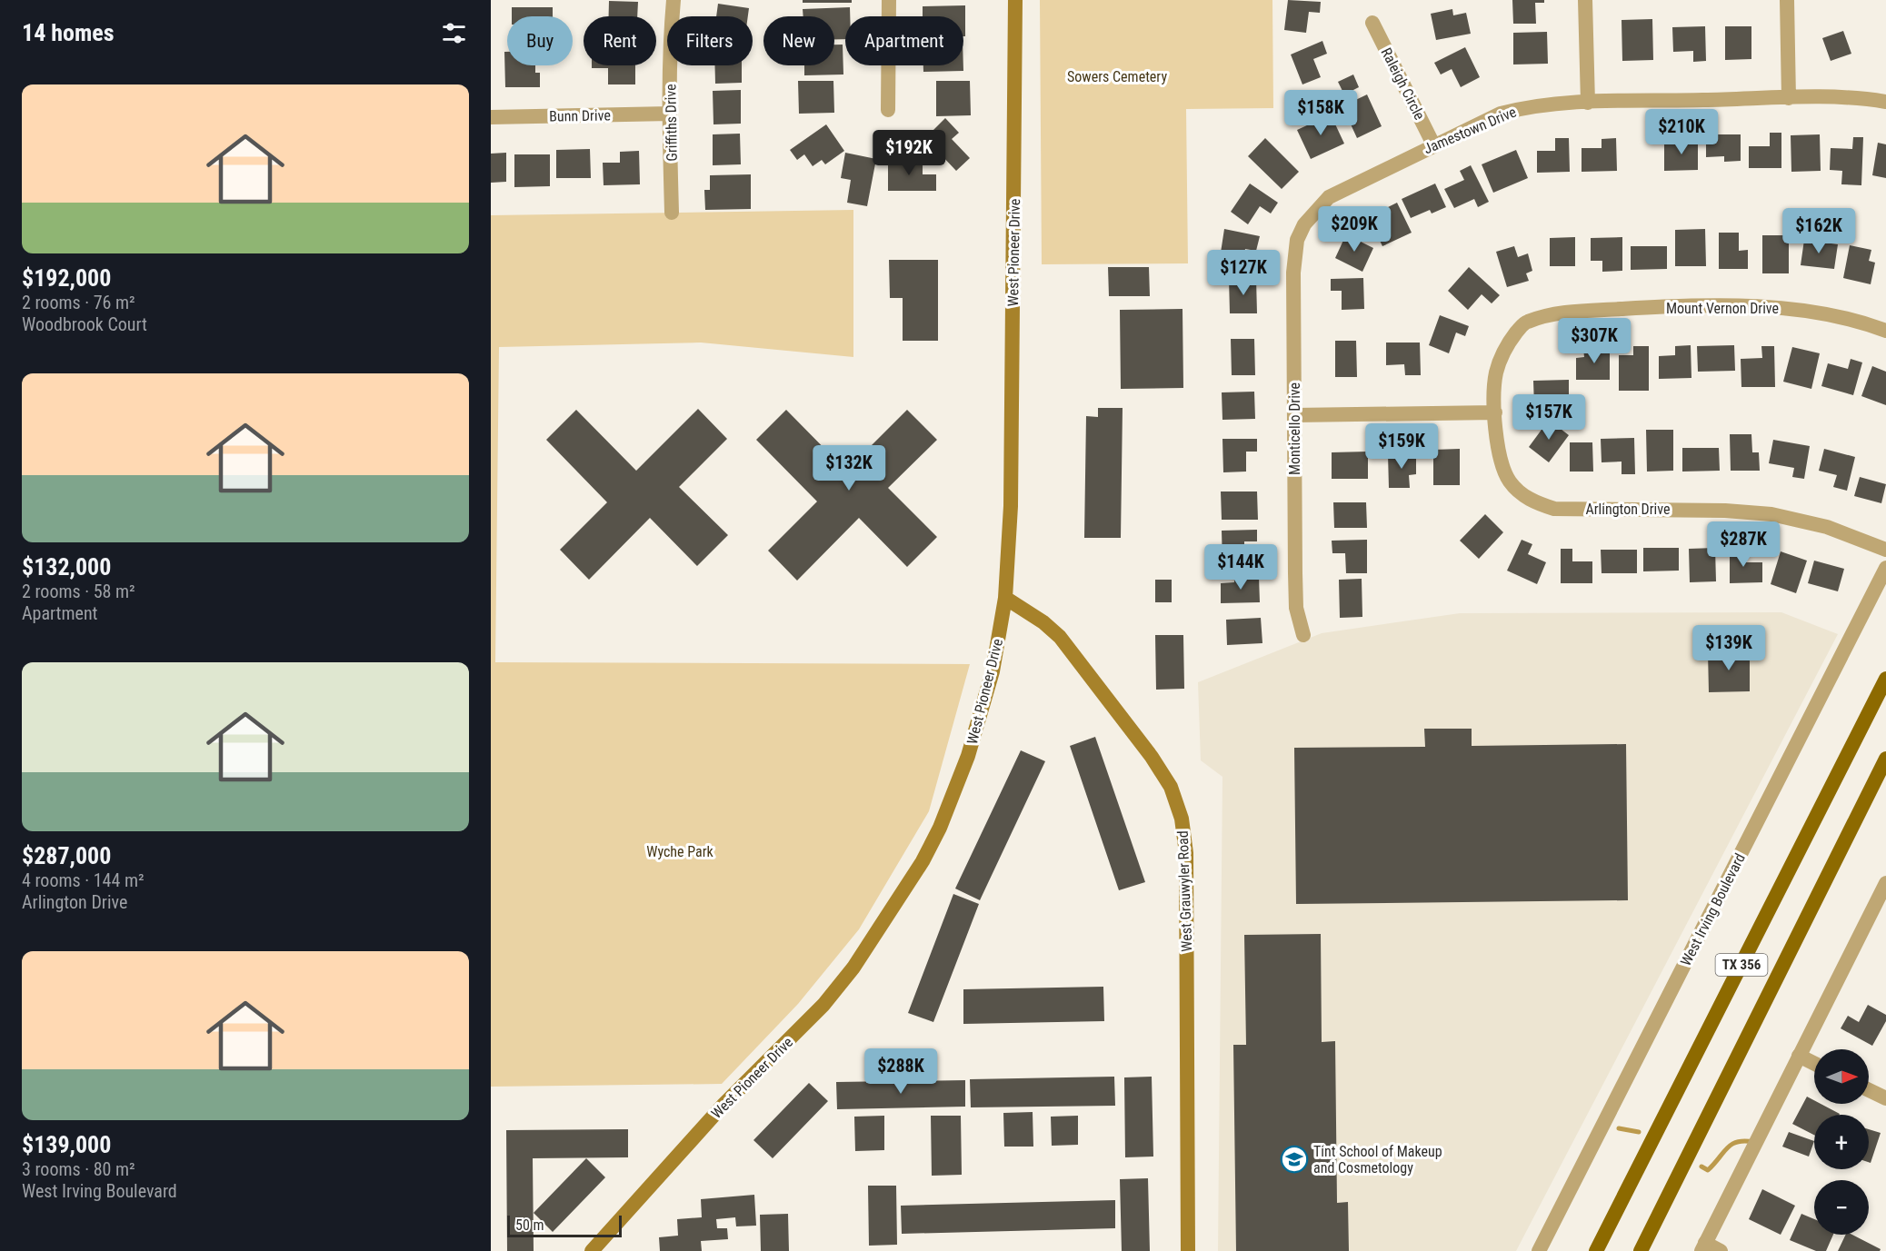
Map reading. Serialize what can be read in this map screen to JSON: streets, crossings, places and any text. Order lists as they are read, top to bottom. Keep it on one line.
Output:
{"streets":{"main road":["West Pioneer Drive","West Grauwyler Road","TX 356"],"street":["Raleigh Circle","Bunn Drive","Griffiths Drive","Jamestown Drive","Mount Vernon Drive","Monticello Drive","Arlington Drive","West Irving Boulevard"]},"crossings":[["Raleigh Circle","Jamestown Drive"],["Bunn Drive","Griffiths Drive"],["Jamestown Drive","Monticello Drive"],["West Pioneer Drive","West Grauwyler Road"],["Mount Vernon Drive","Arlington Drive"]],"parks":["Sowers Cemetery","Wyche Park"],"places":{"school or university":["Tint School of Makeup and Cosmetology"]},"scale_bar":"50 m","north":"right","page":{"heading":"14 homes","chip":["Buy","Rent","Filters","New","Apartment"],"list":[{"name":"$192,000","note":"2 rooms · 76 m² · Woodbrook Court"},{"name":"$132,000","note":"2 rooms · 58 m² · Apartment"},{"name":"$287,000","note":"4 rooms · 144 m² · Arlington Drive"},{"name":"$139,000","note":"3 rooms · 80 m² · West Irving Boulevard"}],"price":["$158K","$210K","$192K","$209K","$162K","$127K","$307K","$157K","$159K","$132K","$287K","$144K","$139K","$288K"],"map_buttons":["+","−"],"scale":"50 m"}}
